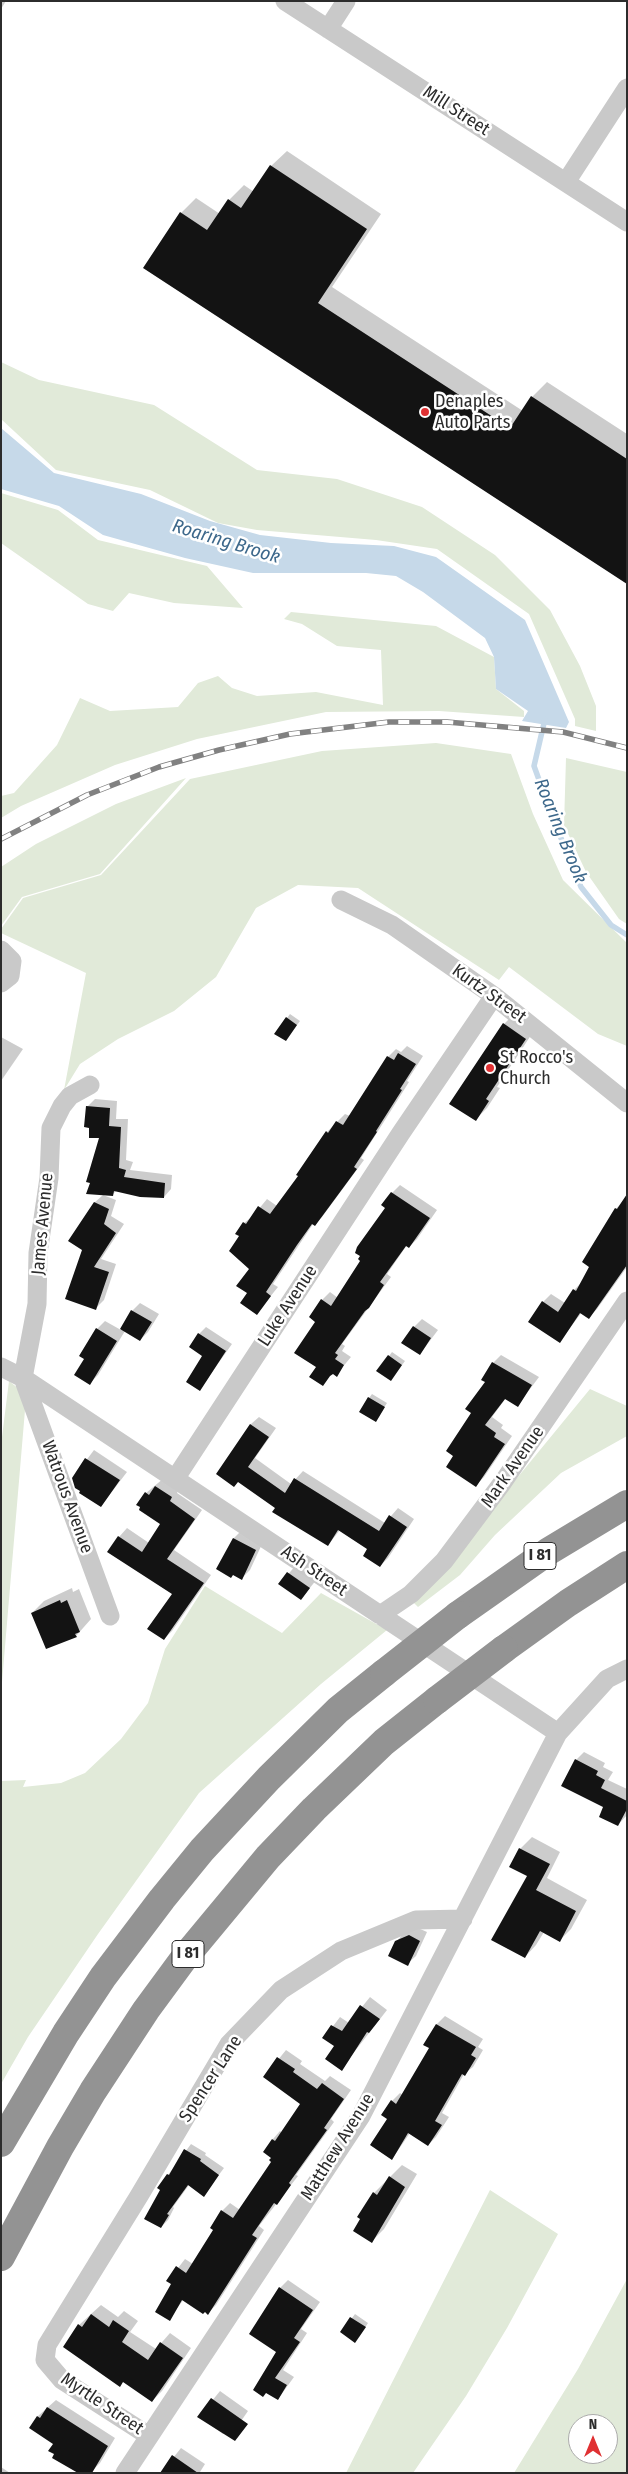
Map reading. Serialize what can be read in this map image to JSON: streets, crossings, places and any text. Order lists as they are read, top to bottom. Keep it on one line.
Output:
{"streets":{"highway":["I 81"],"street":["Mill Street","Kurtz Street","James Avenue","Luke Avenue","Mark Avenue","Watrous Avenue","Ash Street","Spencer Lane","Matthew Avenue","Myrtle Street"]},"crossings":[["Kurtz Street","Luke Avenue"],["James Avenue","Watrous Avenue"],["James Avenue","Ash Street"],["Luke Avenue","Ash Street"],["Mark Avenue","Ash Street"],["Watrous Avenue","Ash Street"],["Ash Street","Matthew Avenue"],["Spencer Lane","Matthew Avenue"],["Spencer Lane","Myrtle Street"],["Matthew Avenue","Myrtle Street"]],"water":["Roaring Brook"],"places":["Denaples Auto Parts","St Rocco's Church"],"north":"top"}
